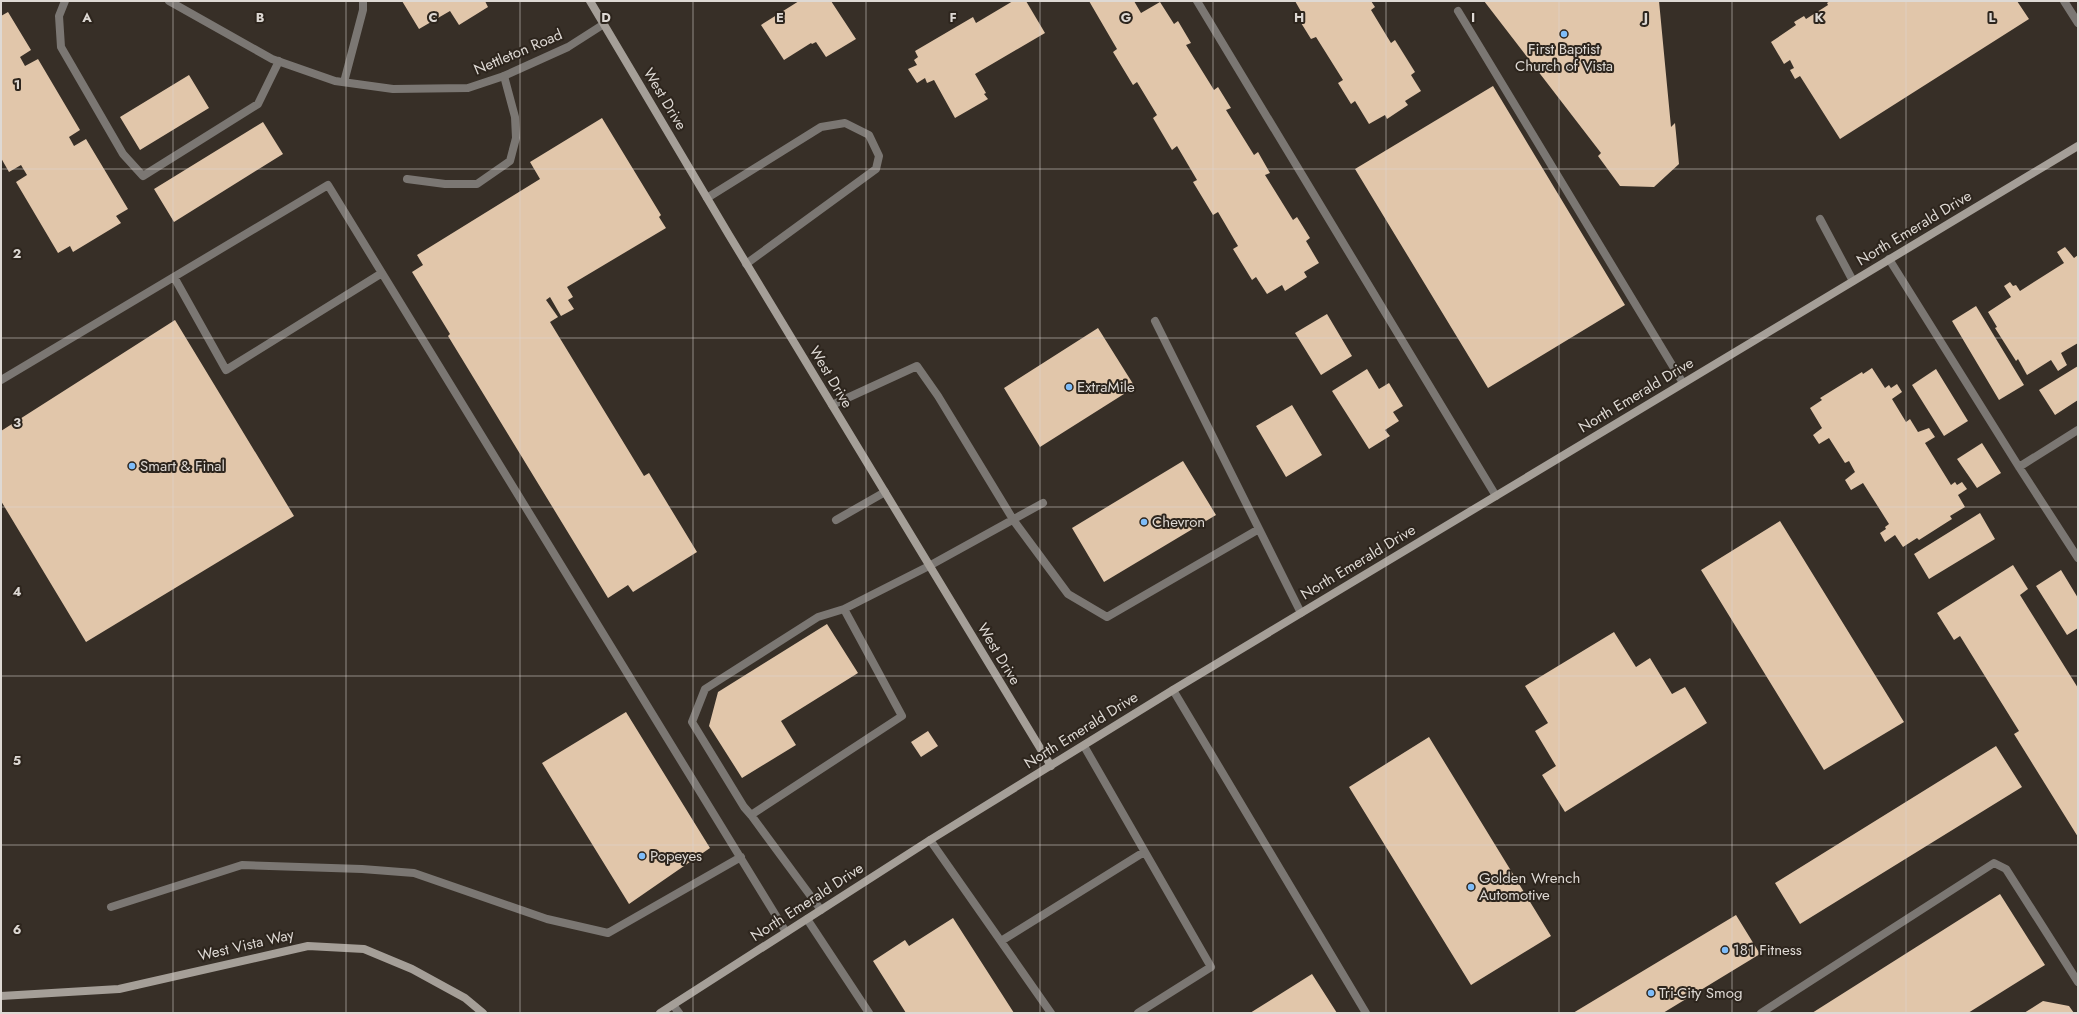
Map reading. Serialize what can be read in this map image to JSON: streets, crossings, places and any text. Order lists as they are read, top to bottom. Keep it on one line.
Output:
{"streets":{"main road":["West Drive","North Emerald Drive","West Vista Way"],"street":["Nettleton Road"]},"crossings":[["Nettleton Road","West Drive"],["West Drive","North Emerald Drive"]],"places":["First Baptist Church of Vista","ExtraMile","Smart & Final","Chevron","Popeyes","Golden Wrench Automotive","181 Fitness","Tri-City Smog"],"grid":{"columns":["A","B","C","D","E","F","G","H","I","J","K","L"],"rows":["1","2","3","4","5","6"]}}
